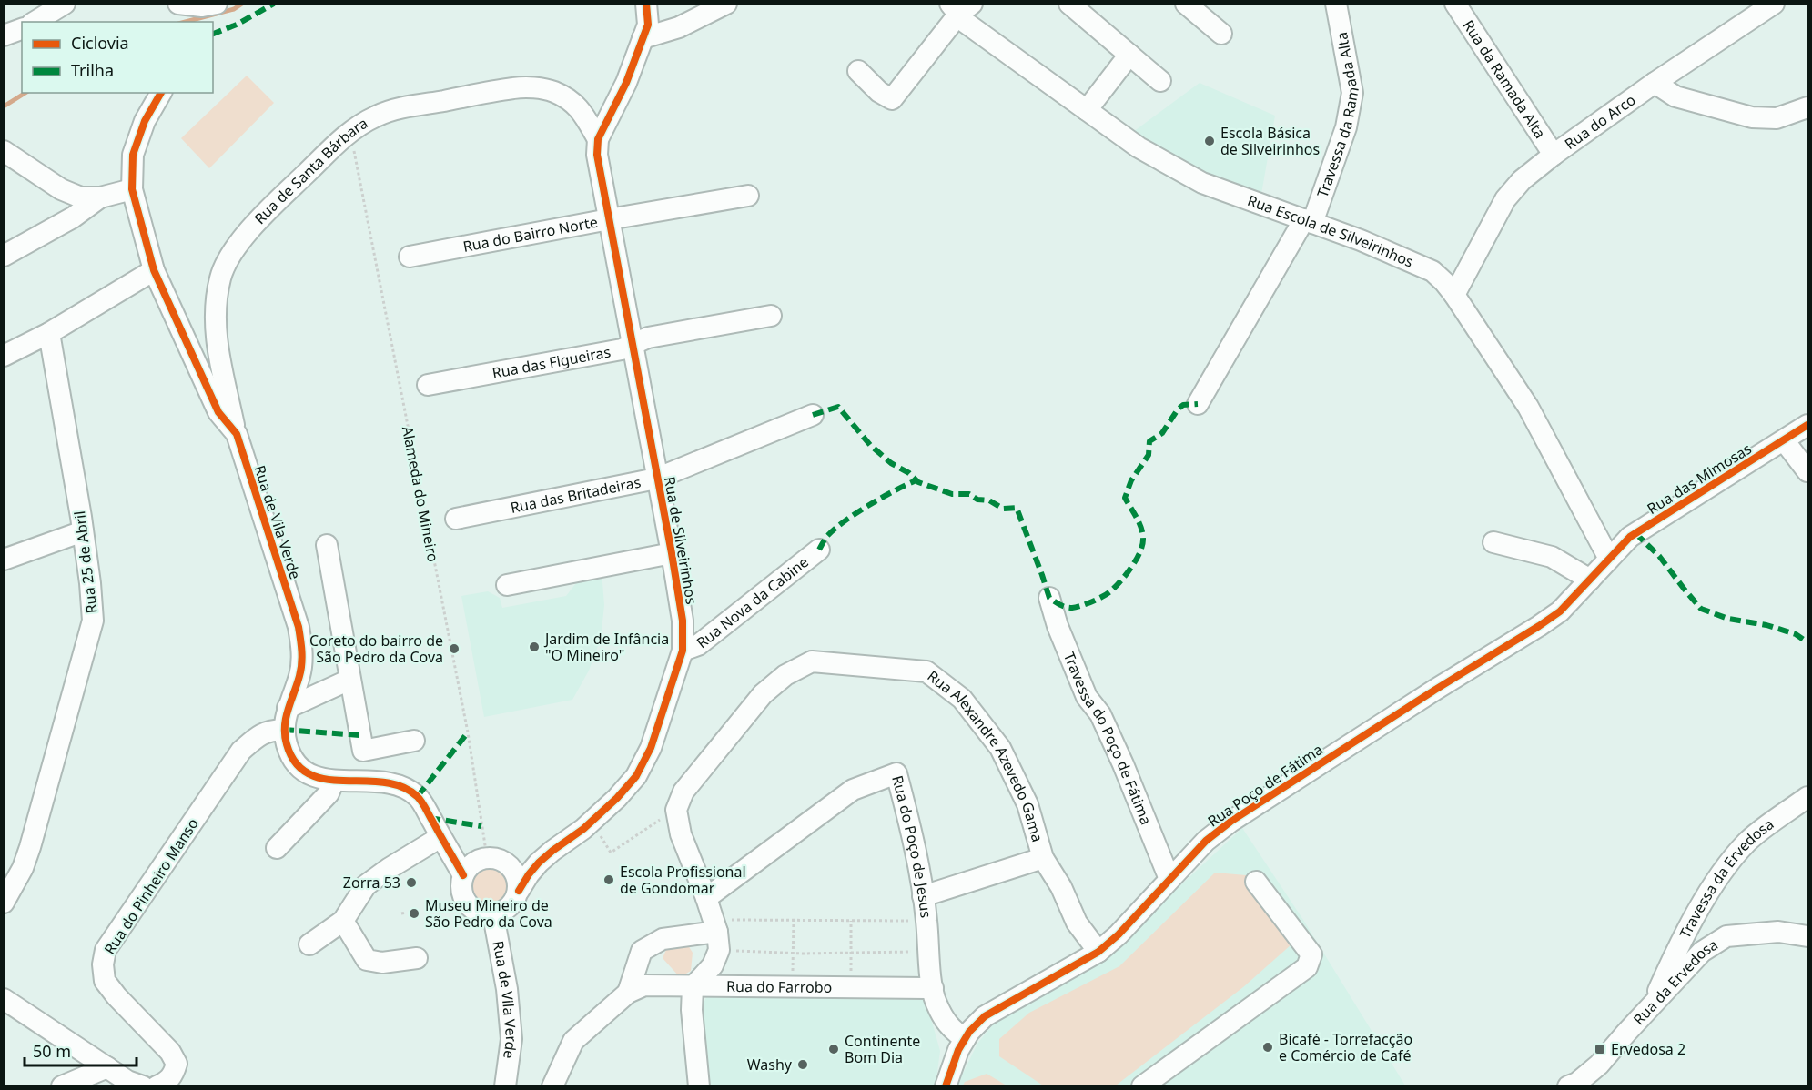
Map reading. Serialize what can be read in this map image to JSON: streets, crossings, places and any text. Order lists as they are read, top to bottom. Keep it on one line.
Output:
{"streets":{"street":["Rua da Ramada Alta","Travessa da Ramada Alta","Rua do Arco","Rua de Santa Bárbara","Rua Escola de Silveirinhos","Rua do Bairro Norte","Rua das Figueiras","Rua das Mimosas","Rua das Britadeiras","Rua de Vila Verde","Rua de Silveirinhos","Rua 25 de Abril","Rua Nova da Cabine","Travessa do Poço de Fátima","Rua Alexandre Azevedo Gama","Rua Poço de Fátima","Rua do Poço de Jesus","Travessa da Ervedosa","Rua do Pinheiro Manso","Rua da Ervedosa","Rua do Farrobo"],"path":["Alameda do Mineiro"]},"crossings":[["Rua da Ramada Alta","Rua do Arco"],["Travessa da Ramada Alta","Rua Escola de Silveirinhos"],["Rua do Arco","Rua Escola de Silveirinhos"],["Rua de Santa Bárbara","Alameda do Mineiro"],["Rua de Santa Bárbara","Rua de Vila Verde"],["Rua de Santa Bárbara","Rua de Silveirinhos"],["Rua Escola de Silveirinhos","Rua das Mimosas"],["Rua Escola de Silveirinhos","Rua Poço de Fátima"],["Rua do Bairro Norte","Rua de Silveirinhos"],["Rua das Figueiras","Rua de Silveirinhos"],["Rua das Mimosas","Rua Poço de Fátima"],["Alameda do Mineiro","Rua de Vila Verde"],["Alameda do Mineiro","Rua de Silveirinhos"],["Rua das Britadeiras","Rua de Silveirinhos"],["Rua de Vila Verde","Rua de Silveirinhos"],["Rua de Vila Verde","Rua do Pinheiro Manso"],["Rua de Silveirinhos","Rua Nova da Cabine"],["Travessa do Poço de Fátima","Rua Poço de Fátima"],["Rua Alexandre Azevedo Gama","Rua Poço de Fátima"],["Rua Poço de Fátima","Rua do Poço de Jesus"],["Rua do Poço de Jesus","Rua do Farrobo"],["Travessa da Ervedosa","Rua da Ervedosa"]],"places":{"other":["Escola Básica de Silveirinhos","Jardim de Infância \"O Mineiro\"","Coreto do bairro de São Pedro da Cova","Escola Profissional de Gondomar","Zorra 53","Museu Mineiro de São Pedro da Cova","Bicafé - Torrefacção e Comércio de Café","Continente Bom Dia","Washy"],"transit":["Ervedosa 2"]},"legend":["Ciclovia","Trilha"],"scale_bar":"50 m"}
